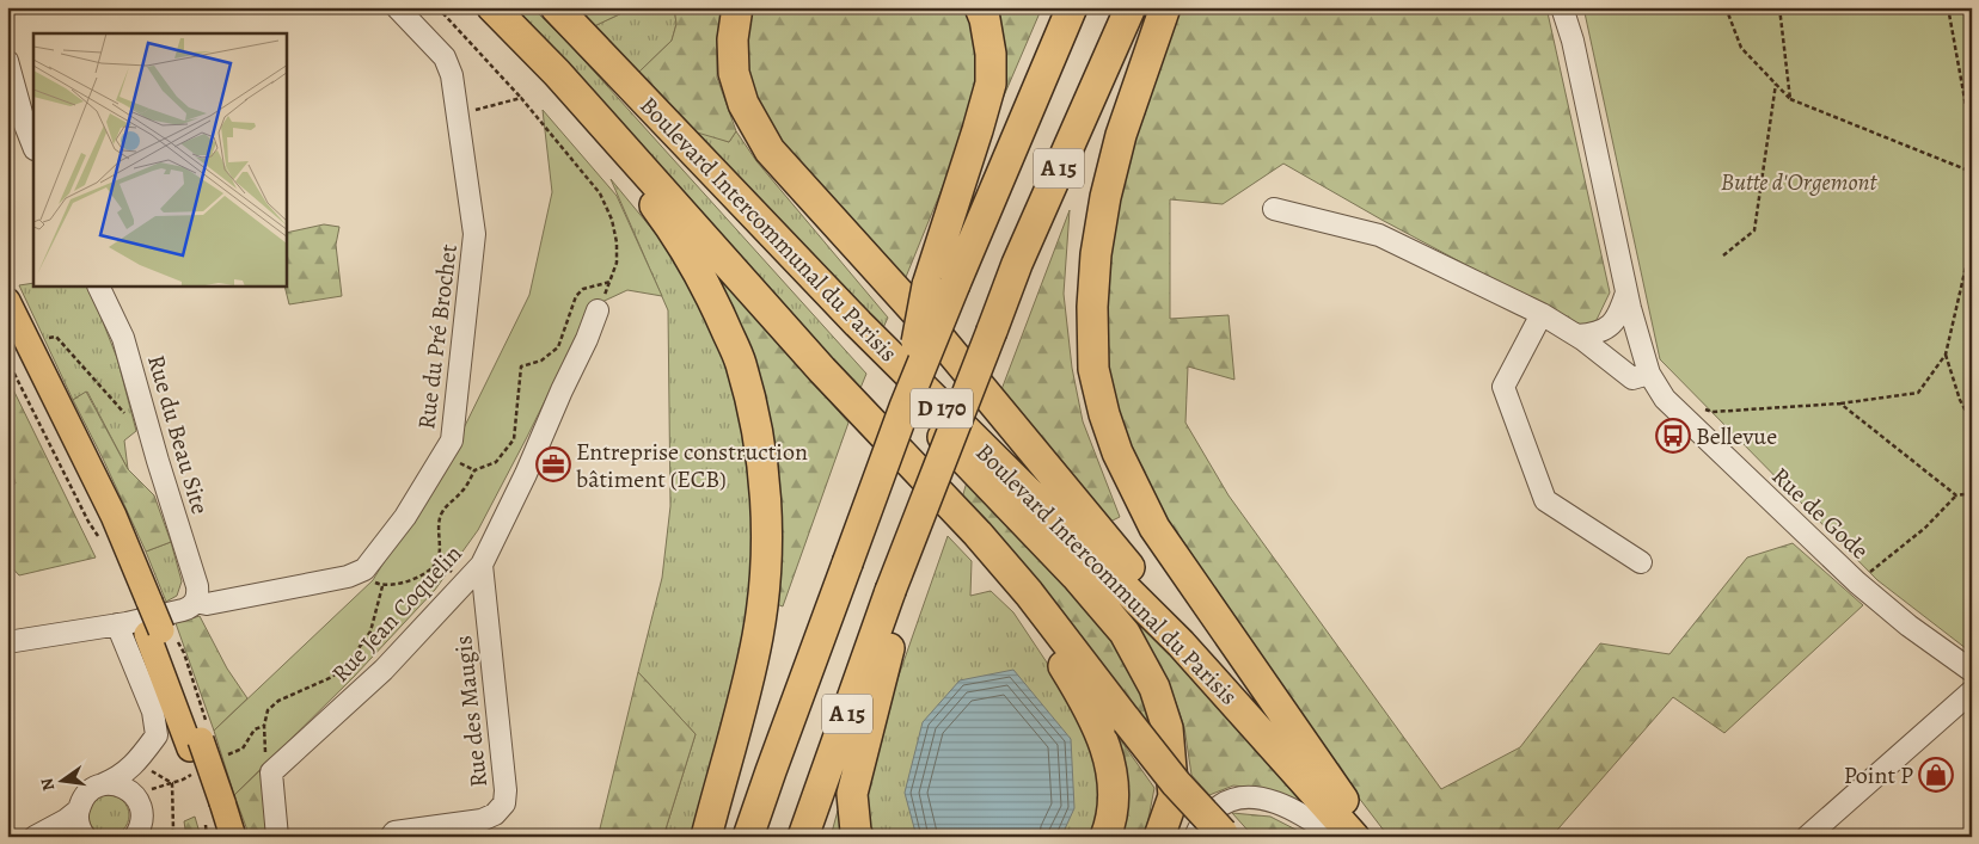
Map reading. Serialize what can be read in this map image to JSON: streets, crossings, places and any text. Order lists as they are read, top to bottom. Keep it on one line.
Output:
{"streets":{"highway":["A 15","Boulevard Intercommunal du Parisis","D 170"],"street":["Rue du Pré Brochet","Rue du Beau Site","Rue de Gode","Rue Jean Coquelin","Rue des Maugis"]},"crossings":[["Rue Jean Coquelin","Rue des Maugis"]],"parks":["Butte d'Orgemont"],"places":{"bus stop":["Bellevue"],"office":["Entreprise construction bâtiment (ECB)"],"shop":["Point P"]},"north":"left"}
